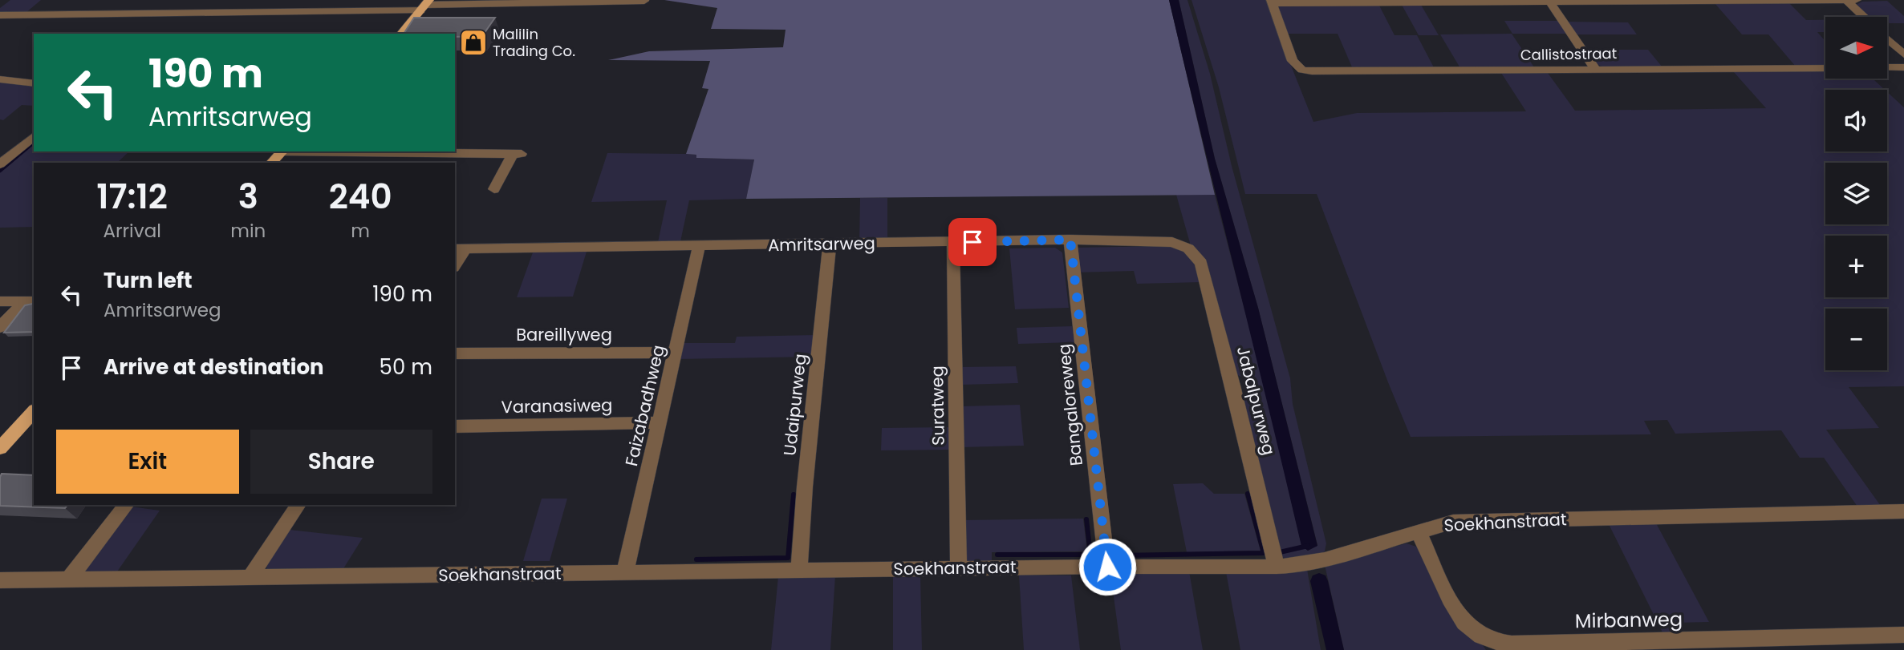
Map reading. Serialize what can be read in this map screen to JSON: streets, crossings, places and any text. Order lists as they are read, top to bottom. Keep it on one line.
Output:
{"streets":{"street":["Callistostraat","Amritsarweg","Bareillyweg","Jabalpurweg","Udaipurweg","Bangaloreweg","Faizabadhweg","Suratweg","Varanasiweg","Soekhanstraat","Mirbanweg"]},"crossings":[["Amritsarweg","Jabalpurweg"],["Amritsarweg","Udaipurweg"],["Amritsarweg","Bangaloreweg"],["Amritsarweg","Faizabadhweg"],["Amritsarweg","Suratweg"],["Bareillyweg","Faizabadhweg"],["Jabalpurweg","Soekhanstraat"],["Udaipurweg","Soekhanstraat"],["Bangaloreweg","Soekhanstraat"],["Faizabadhweg","Varanasiweg"],["Faizabadhweg","Soekhanstraat"],["Suratweg","Soekhanstraat"],["Soekhanstraat","Mirbanweg"]],"places":{"shop":["Malilin Trading Co."]},"north":"right","page":{"map_buttons":["+","−"],"turn":["190 m","Amritsarweg"],"eta":["17:12","Arrival","3","min","240","m"],"list":[{"name":"Turn left","note":"Amritsarweg","value":"190 m"},{"name":"Arrive at destination","value":"50 m"}],"buttons":["Exit","Share"]}}
